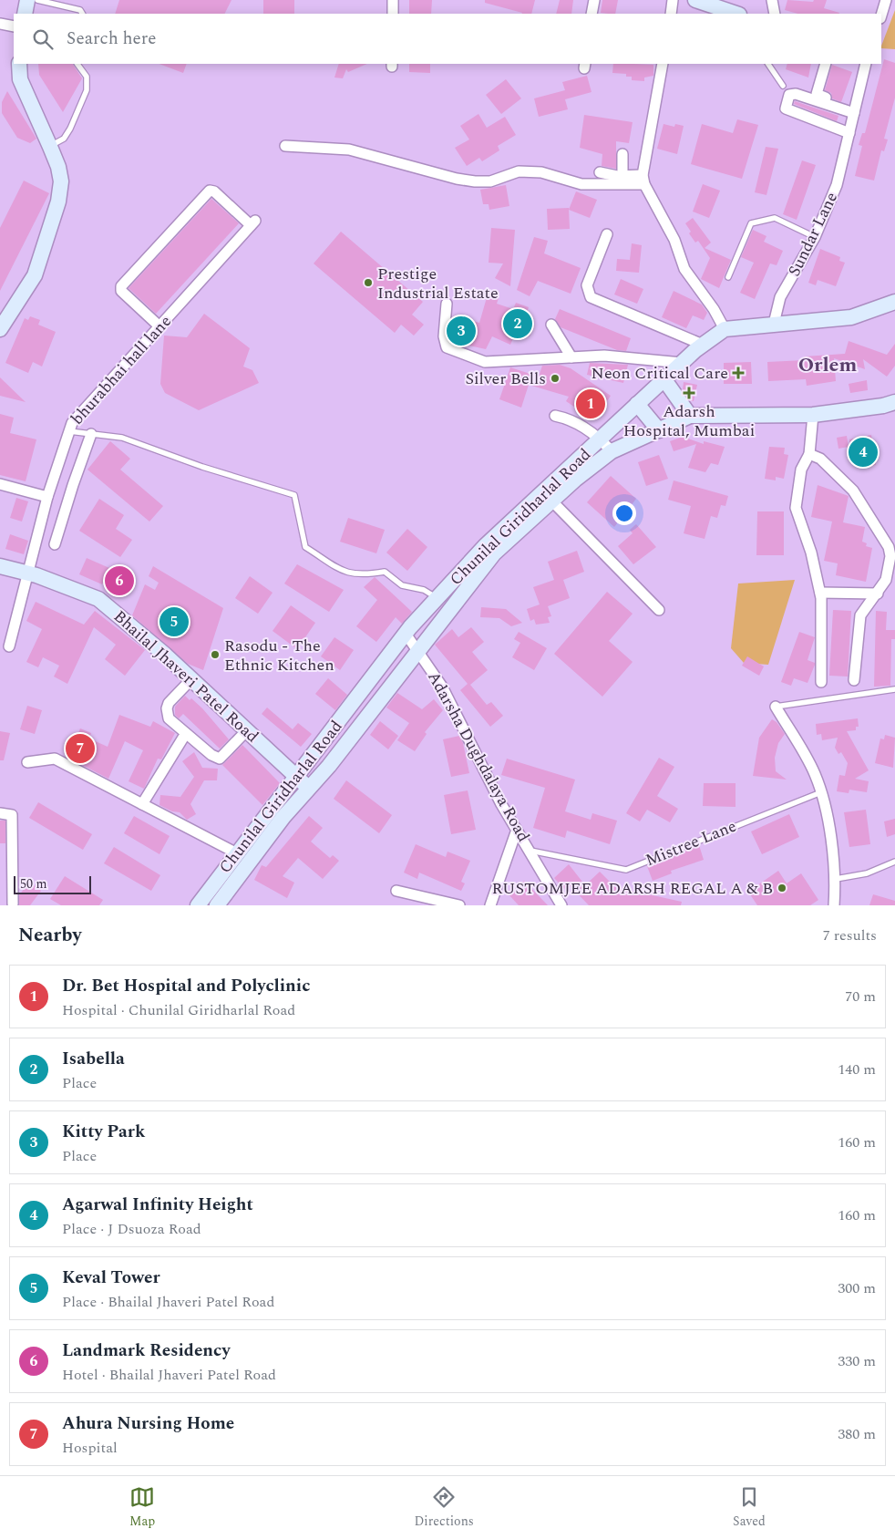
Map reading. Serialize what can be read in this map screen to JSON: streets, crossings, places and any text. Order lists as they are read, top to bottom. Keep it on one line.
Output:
{"streets":{"main road":["Chunilal Giridharlal Road","Bhailal Jhaveri Patel Road"],"street":["Sundar Lane","bhurabhai hall lane","Adarsha Dughdalaya Road"],"lane":["Mistree Lane"]},"crossings":[["Sundar Lane","Chunilal Giridharlal Road"],["bhurabhai hall lane","Bhailal Jhaveri Patel Road"],["Chunilal Giridharlal Road","Bhailal Jhaveri Patel Road"],["Chunilal Giridharlal Road","Adarsha Dughdalaya Road"],["Adarsha Dughdalaya Road","Mistree Lane"]],"districts":["Orlem"],"places":{"other":["Prestige Industrial Estate","Silver Bells","Rasodu - The Ethnic Kitchen","RUSTOMJEE ADARSH REGAL A & B"],"health":["Neon Critical Care","Adarsh Hospital, Mumbai"]},"scale_bar":"50 m","page":{"search":"Search here","pins":["2","3","1","4","6","5","7"],"scale":"50 m","heading":["Nearby","7 results"],"list":[{"mark":"1","name":"Dr. Bet Hospital and Polyclinic","note":"Hospital · Chunilal Giridharlal Road","value":"70 m"},{"mark":"2","name":"Isabella","note":"Place","value":"140 m"},{"mark":"3","name":"Kitty Park","note":"Place","value":"160 m"},{"mark":"4","name":"Agarwal Infinity Height","note":"Place · J Dsuoza Road","value":"160 m"},{"mark":"5","name":"Keval Tower","note":"Place · Bhailal Jhaveri Patel Road","value":"300 m"},{"mark":"6","name":"Landmark Residency","note":"Hotel · Bhailal Jhaveri Patel Road","value":"330 m"},{"mark":"7","name":"Ahura Nursing Home","note":"Hospital","value":"380 m"}],"nav":["Map","Directions","Saved"]}}
